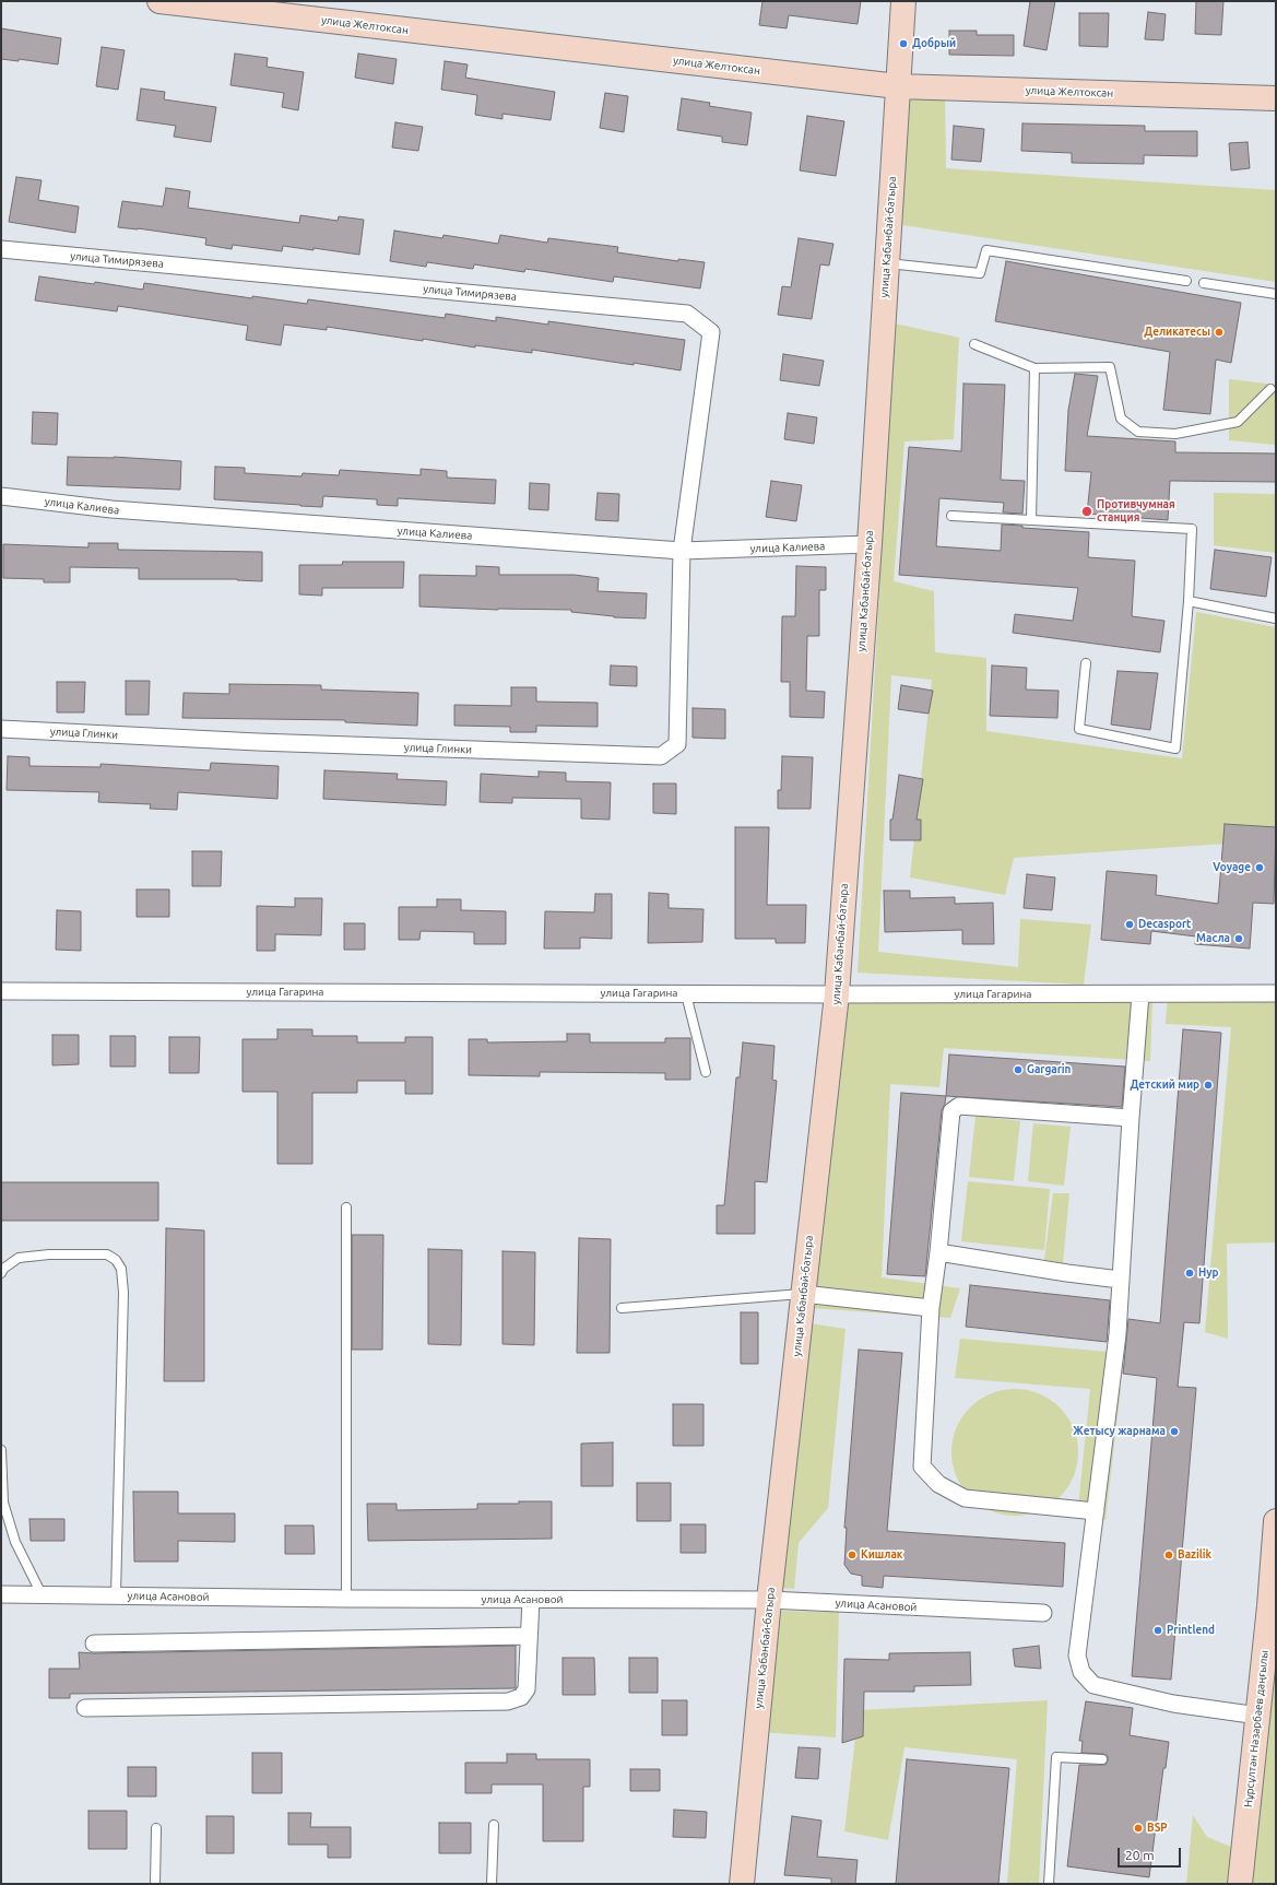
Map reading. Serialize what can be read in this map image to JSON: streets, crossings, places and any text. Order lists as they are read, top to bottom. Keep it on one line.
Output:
{"streets":{"main road":["улица Желтоксан","улица Кабанбай-батыра","Нұрсұлтан Назарбаев даңғылы"],"street":["улица Тимирязева","улица Калиева","улица Глинки","улица Гагарина","улица Асановой"]},"crossings":[["улица Желтоксан","улица Кабанбай-батыра"],["улица Кабанбай-батыра","улица Калиева"],["улица Кабанбай-батыра","улица Гагарина"],["улица Кабанбай-батыра","улица Асановой"],["улица Тимирязева","улица Калиева"],["улица Тимирязева","улица Глинки"],["улица Калиева","улица Глинки"]],"places":["Добрый","Деликатесы","Противчумная станция","Voyage","Decasport","Масла","Gargarin","Детский мир","Нур","Жетысу жарнама","Кишлак","Bazilik","Printlend","BSP"],"scale_bar":"20 m"}
